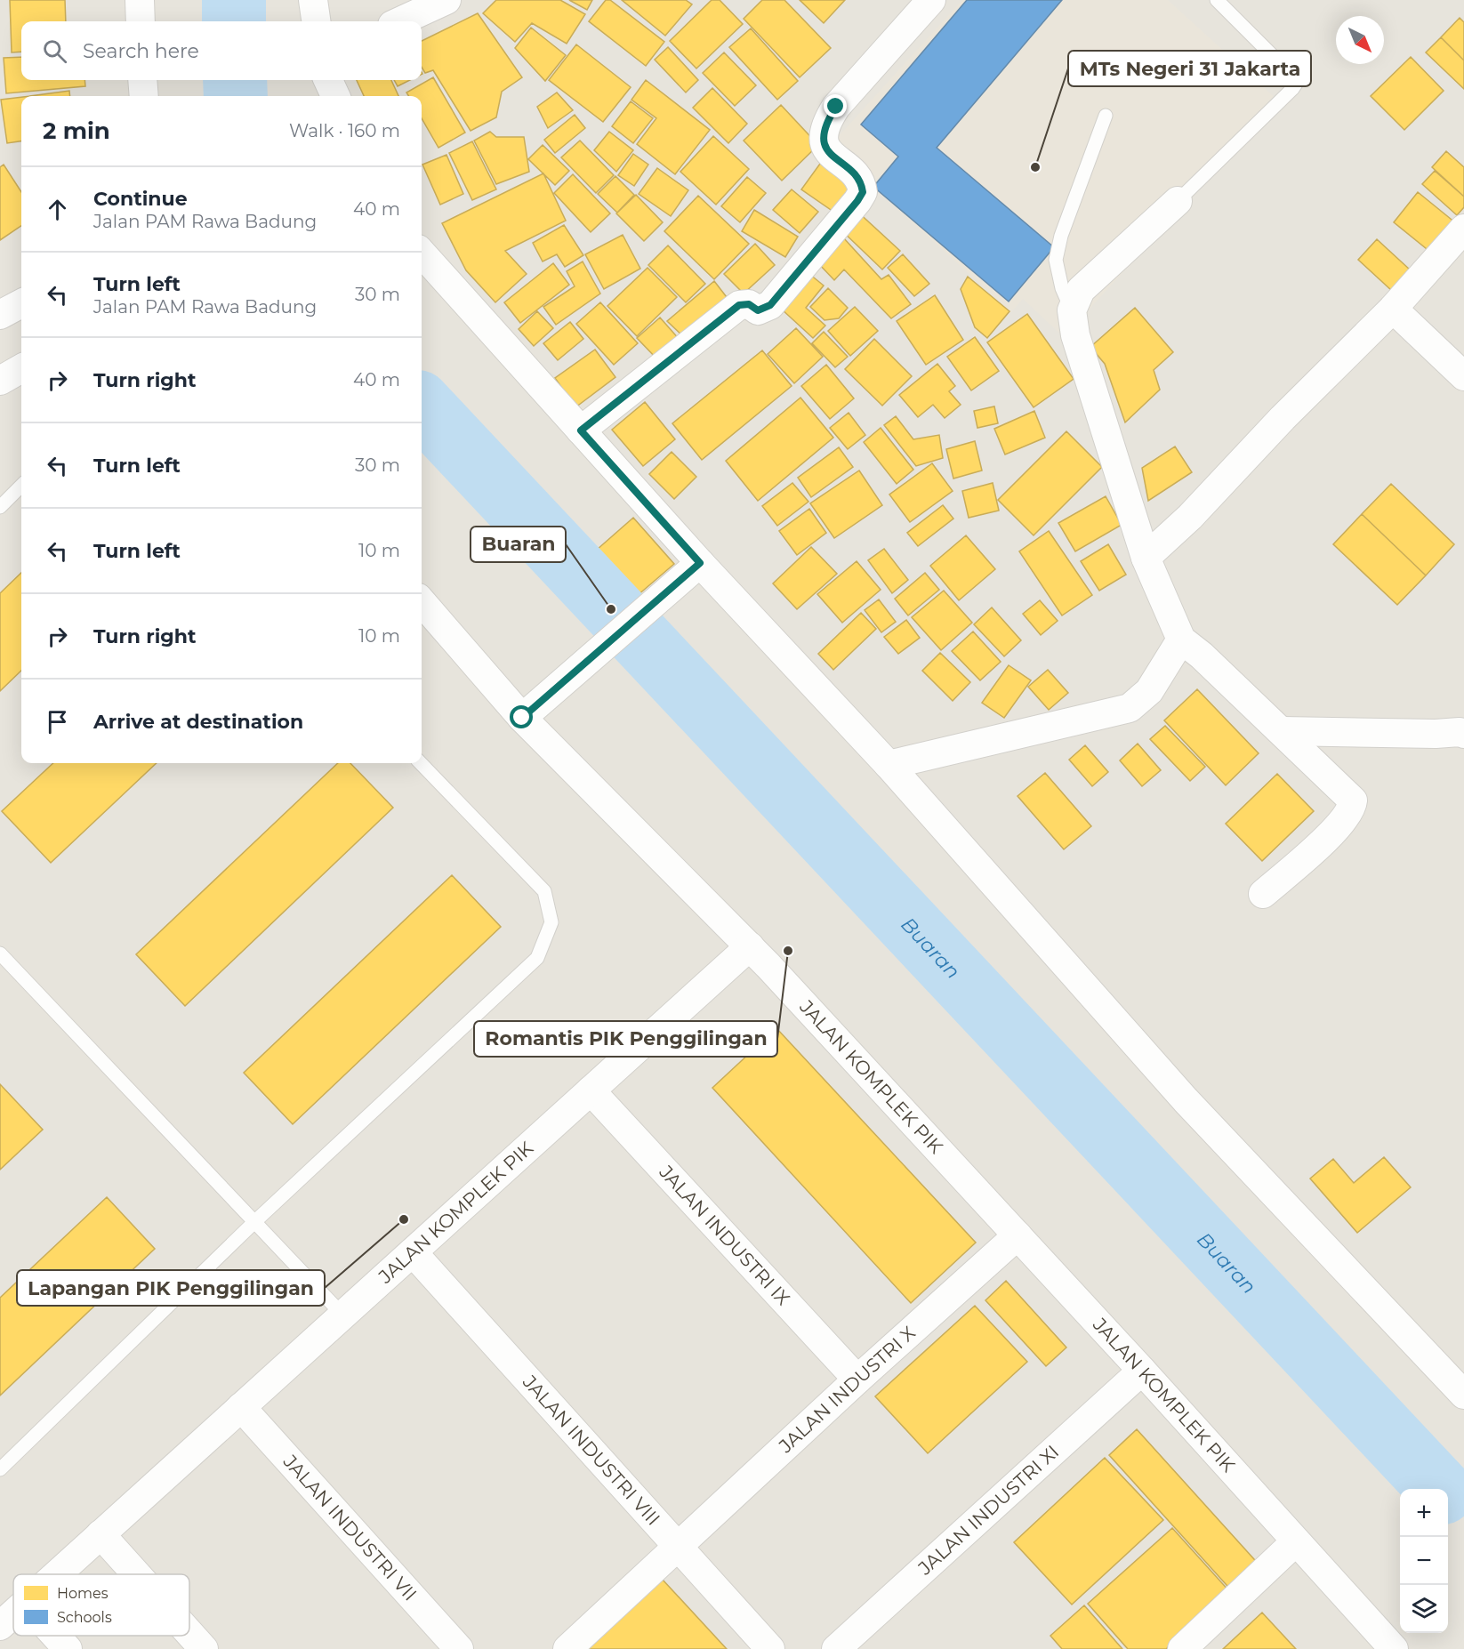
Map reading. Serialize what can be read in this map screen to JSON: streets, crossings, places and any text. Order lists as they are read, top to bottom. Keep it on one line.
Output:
{"streets":{"street":["JALAN KOMPLEK PIK","JALAN INDUSTRI IX","JALAN INDUSTRI X","JALAN INDUSTRI VIII","JALAN INDUSTRI XI","JALAN INDUSTRI VII"]},"crossings":[["JALAN KOMPLEK PIK","JALAN INDUSTRI IX"],["JALAN KOMPLEK PIK","JALAN INDUSTRI X"],["JALAN KOMPLEK PIK","JALAN INDUSTRI VIII"],["JALAN KOMPLEK PIK","JALAN INDUSTRI XI"],["JALAN KOMPLEK PIK","JALAN INDUSTRI VII"],["JALAN INDUSTRI IX","JALAN INDUSTRI X"],["JALAN INDUSTRI X","JALAN INDUSTRI VIII"]],"water":["Buaran"],"places":["MTs Negeri 31 Jakarta","Buaran","Romantis PIK Penggilingan","Lapangan PIK Penggilingan"],"legend":["Homes","Schools"],"north":"bottom right","page":{"search":"Search here","heading":["2 min","Walk · 160 m"],"list":[["Continue","Jalan PAM Rawa Badung","40 m"],["Turn left","Jalan PAM Rawa Badung","30 m"],["Turn right","40 m"],["Turn left","30 m"],["Turn left","10 m"],["Turn right","10 m"],"Arrive at destination"],"map_buttons":["+","−"]}}
